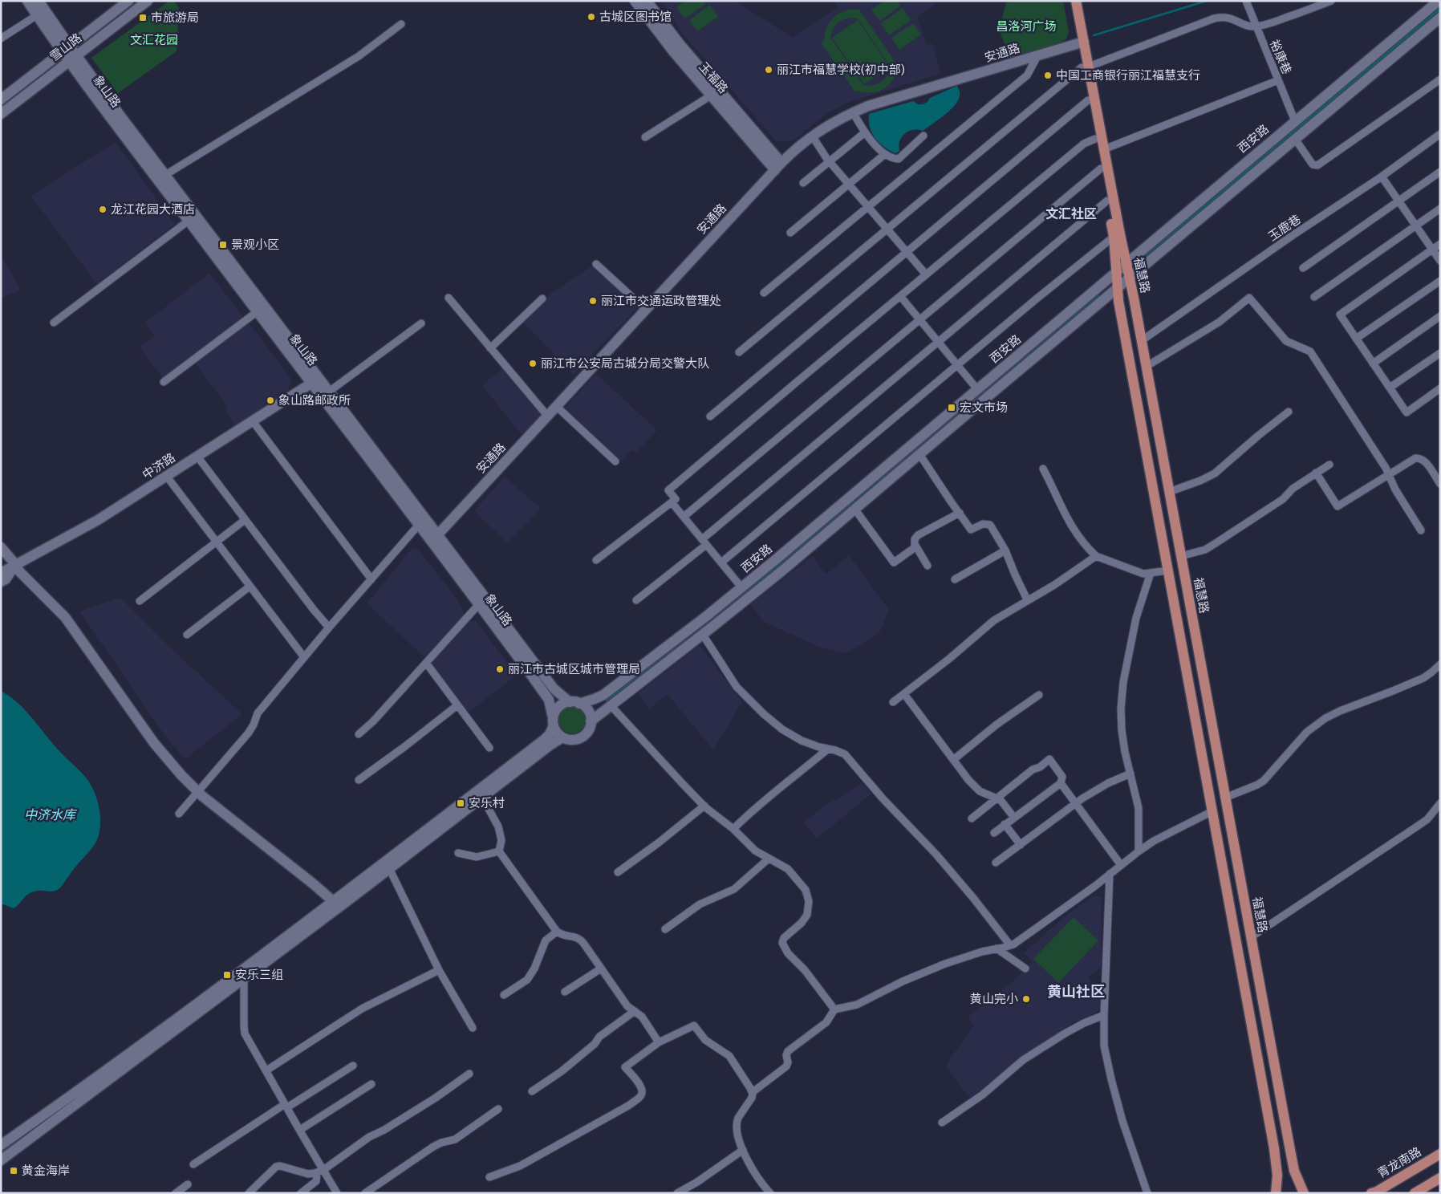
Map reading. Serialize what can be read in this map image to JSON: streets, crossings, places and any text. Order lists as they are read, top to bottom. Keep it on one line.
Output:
{"streets":{"main road":["福慧路","青龙南路"],"street":["雪山路","安通路","裕康巷","玉福路","象山路","西安路","玉鹿巷","中济路"]},"crossings":[["雪山路","象山路"],["安通路","玉福路"],["安通路","象山路"],["安通路","福慧路"],["裕康巷","西安路"],["象山路","西安路"],["象山路","中济路"],["西安路","福慧路"],["玉鹿巷","福慧路"]],"districts":["文汇社区","黄山社区"],"water":["中济水库"],"parks":["昌洛河广场","文汇花园"],"places":{"other":["古城区图书馆","丽江市福慧学校(初中部)","中国工商银行丽江福慧支行","龙江花园大酒店","丽江市交通运政管理处","丽江市公安局古城分局交警大队","象山路邮政所","丽江市古城区城市管理局","黄山完小"],"transit":["市旅游局","景观小区","宏文市场","安乐村","安乐三组","黄金海岸"]}}
